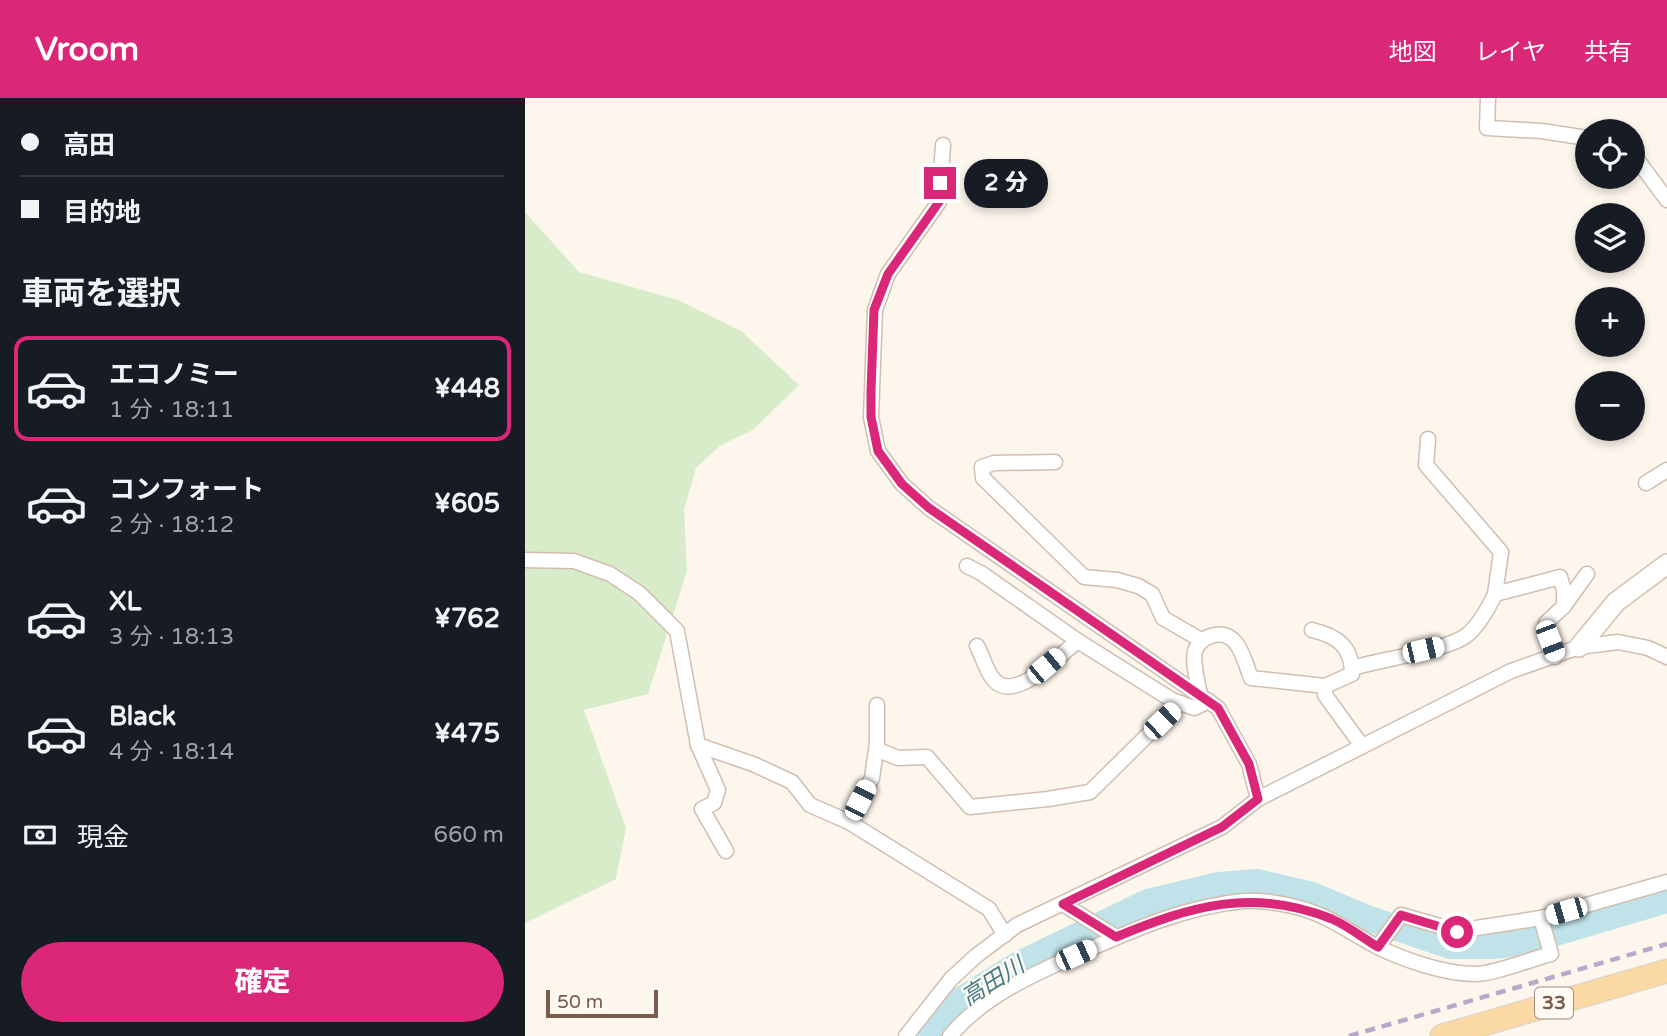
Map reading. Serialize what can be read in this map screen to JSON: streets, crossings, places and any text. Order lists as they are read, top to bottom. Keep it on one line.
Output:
{"streets":{"main road":["33"]},"water":["高田川"],"scale_bar":"50 m","page":{"header":"Vroom","nav":["地図","レイヤ","共有"],"banner":["高田","目的地"],"map_buttons":["+","−"],"bubble":"2 分","heading":"車両を選択","list":[{"name":"エコノミー","note":"1 分 · 18:11","value":"¥448"},{"name":"コンフォート","note":"2 分 · 18:12","value":"¥605"},{"name":"XL","note":"3 分 · 18:13","value":"¥762"},{"name":"Black","note":"4 分 · 18:14","value":"¥475"}],"pay":["現金","660 m"],"buttons":"確定","scale":"50 m"}}
